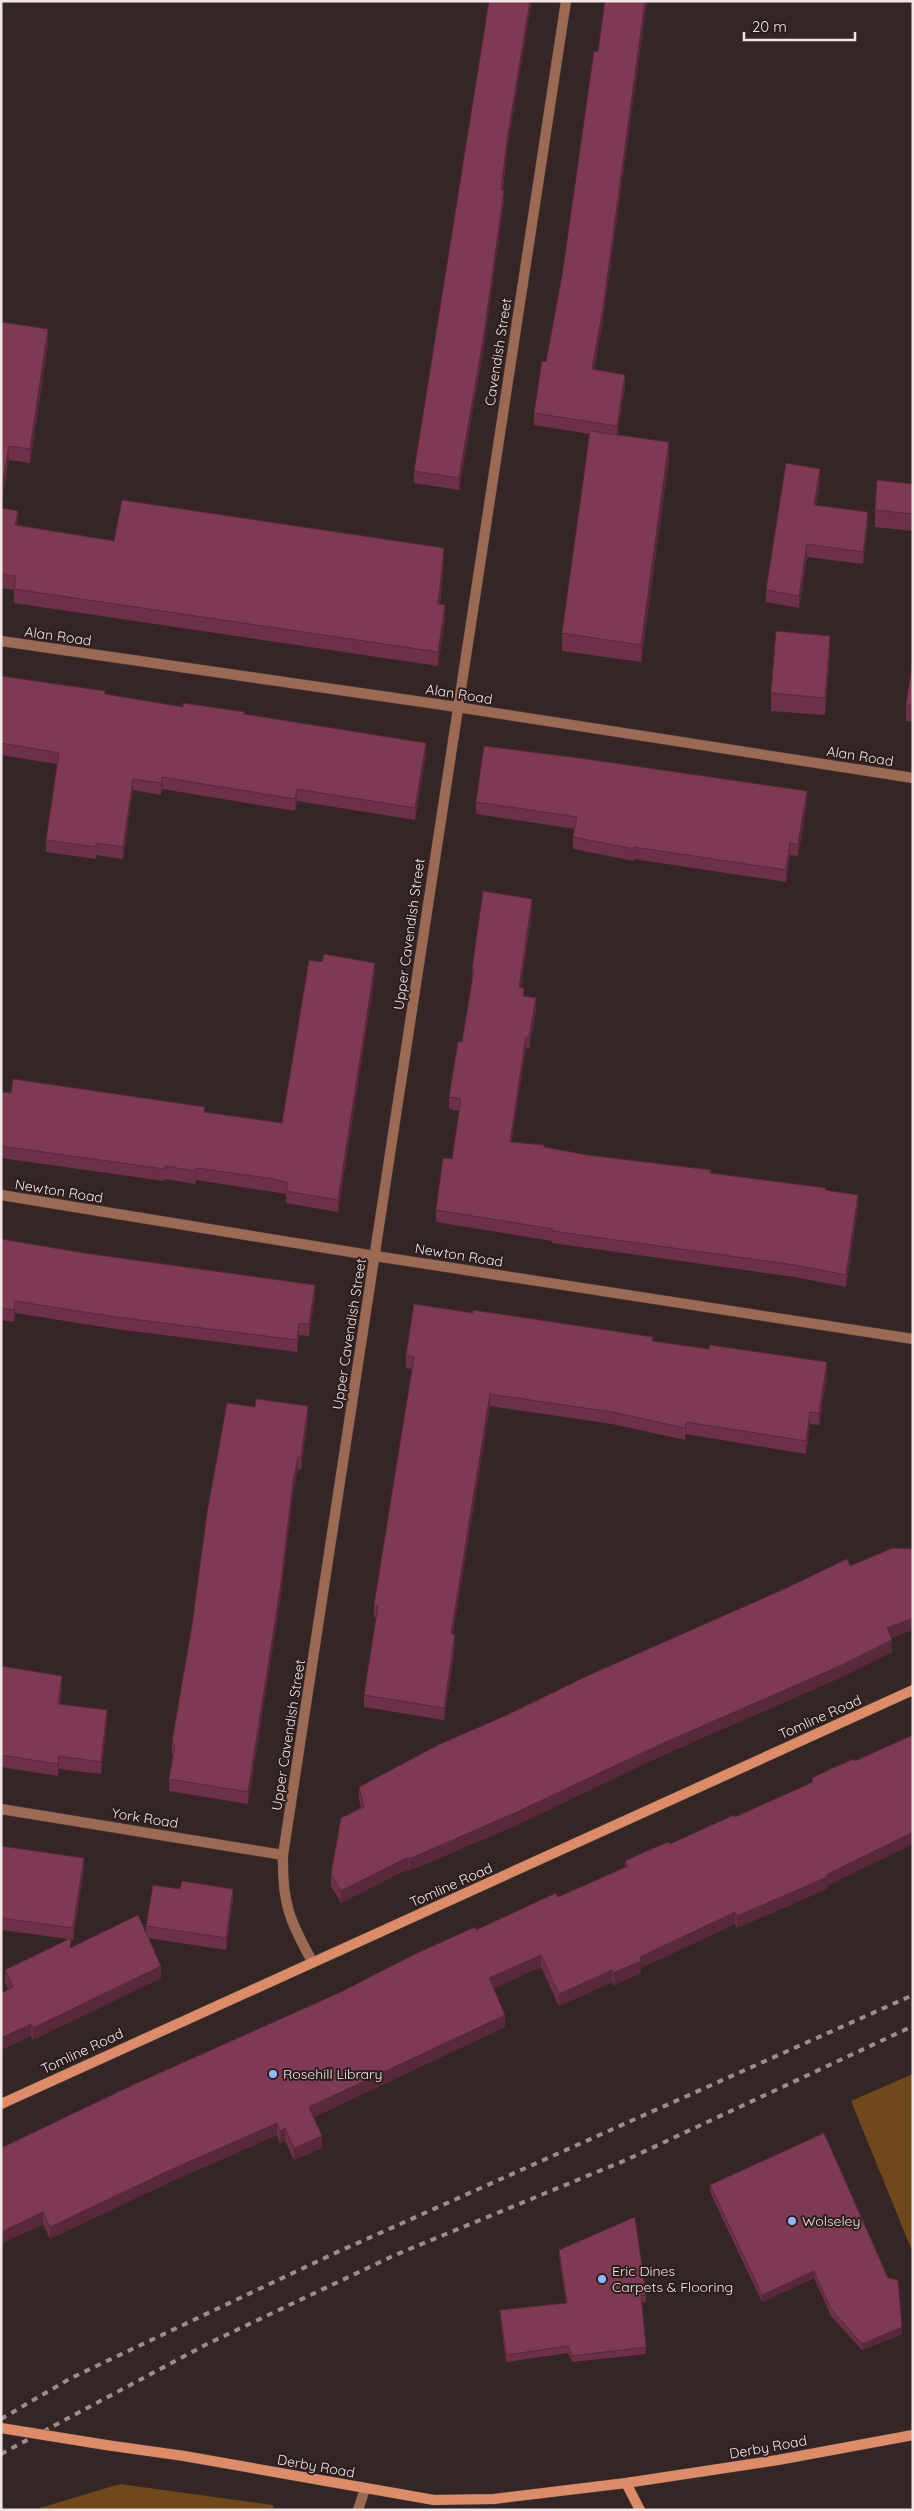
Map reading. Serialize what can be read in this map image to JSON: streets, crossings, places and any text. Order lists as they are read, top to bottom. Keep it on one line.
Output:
{"streets":{"main road":["Tomline Road","Derby Road"],"street":["Cavendish Street","Alan Road","Upper Cavendish Street","Newton Road","York Road"]},"crossings":[["Cavendish Street","Alan Road"],["Cavendish Street","Upper Cavendish Street"],["Alan Road","Upper Cavendish Street"],["Upper Cavendish Street","Newton Road"],["Upper Cavendish Street","Tomline Road"],["Upper Cavendish Street","York Road"]],"places":["Rosehill Library","Wolseley","Eric Dines Carpets & Flooring"],"scale_bar":"20 m"}
